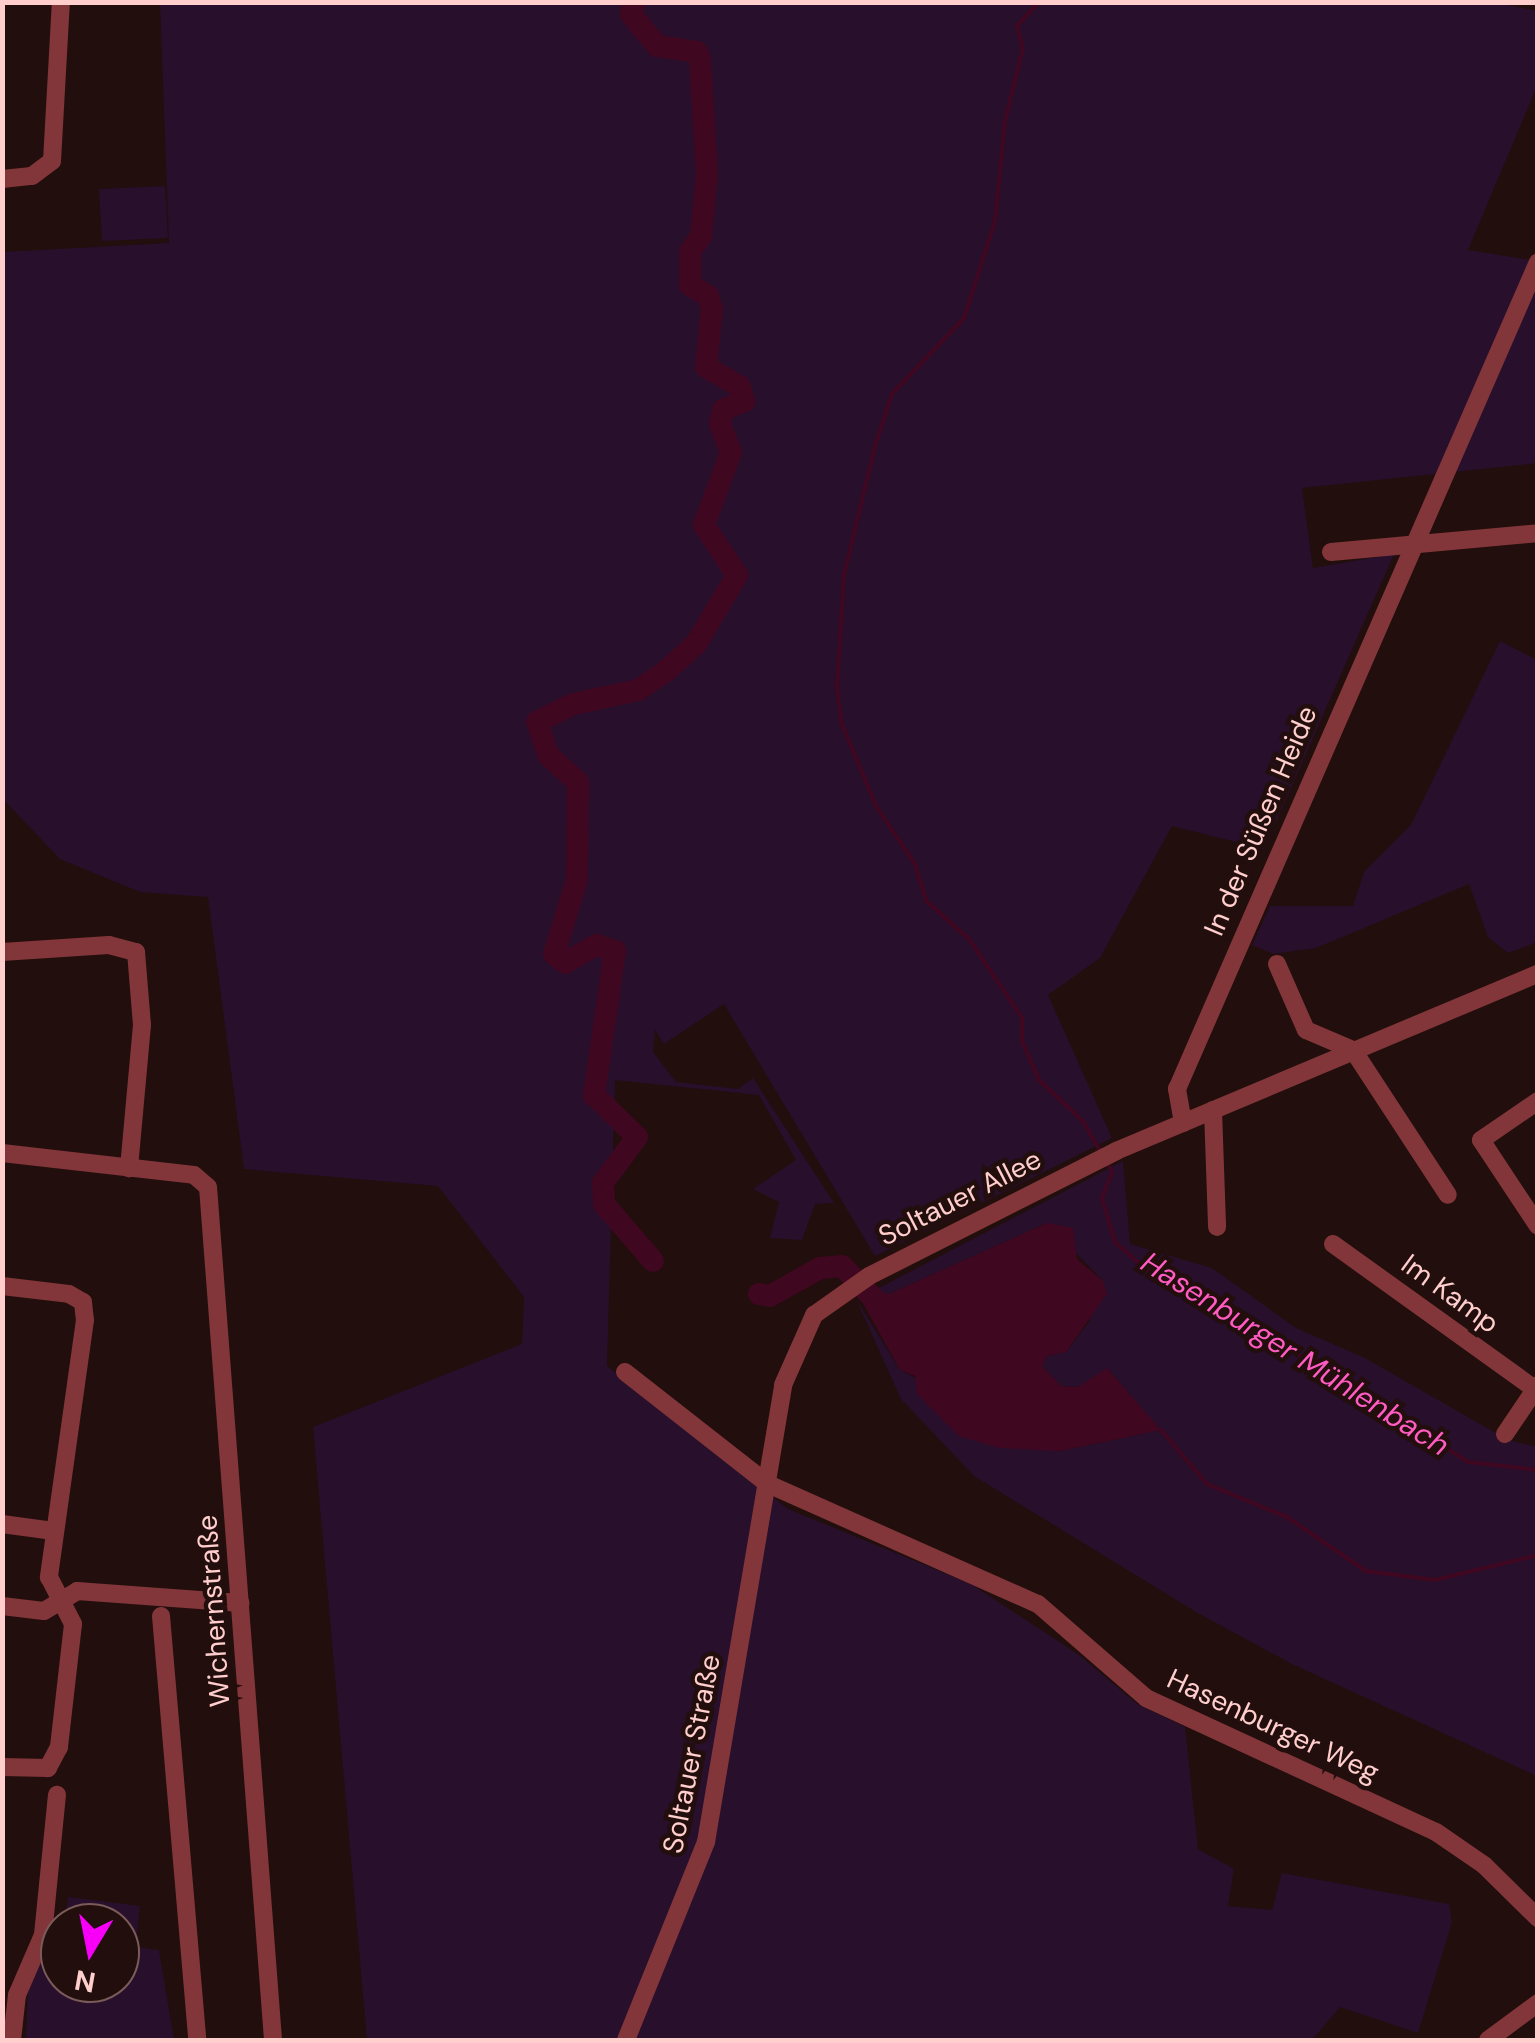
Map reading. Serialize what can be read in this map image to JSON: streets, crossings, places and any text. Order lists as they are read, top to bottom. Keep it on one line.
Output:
{"streets":{"street":["In der Süßen Heide","Soltauer Allee","Im Kamp","Wichernstraße","Hasenburger Weg","Soltauer Straße"]},"crossings":[["In der Süßen Heide","Soltauer Allee"],["Soltauer Allee","Hasenburger Weg"],["Soltauer Allee","Soltauer Straße"],["Hasenburger Weg","Soltauer Straße"]],"water":["Hasenburger Mühlenbach"],"north":"bottom"}
